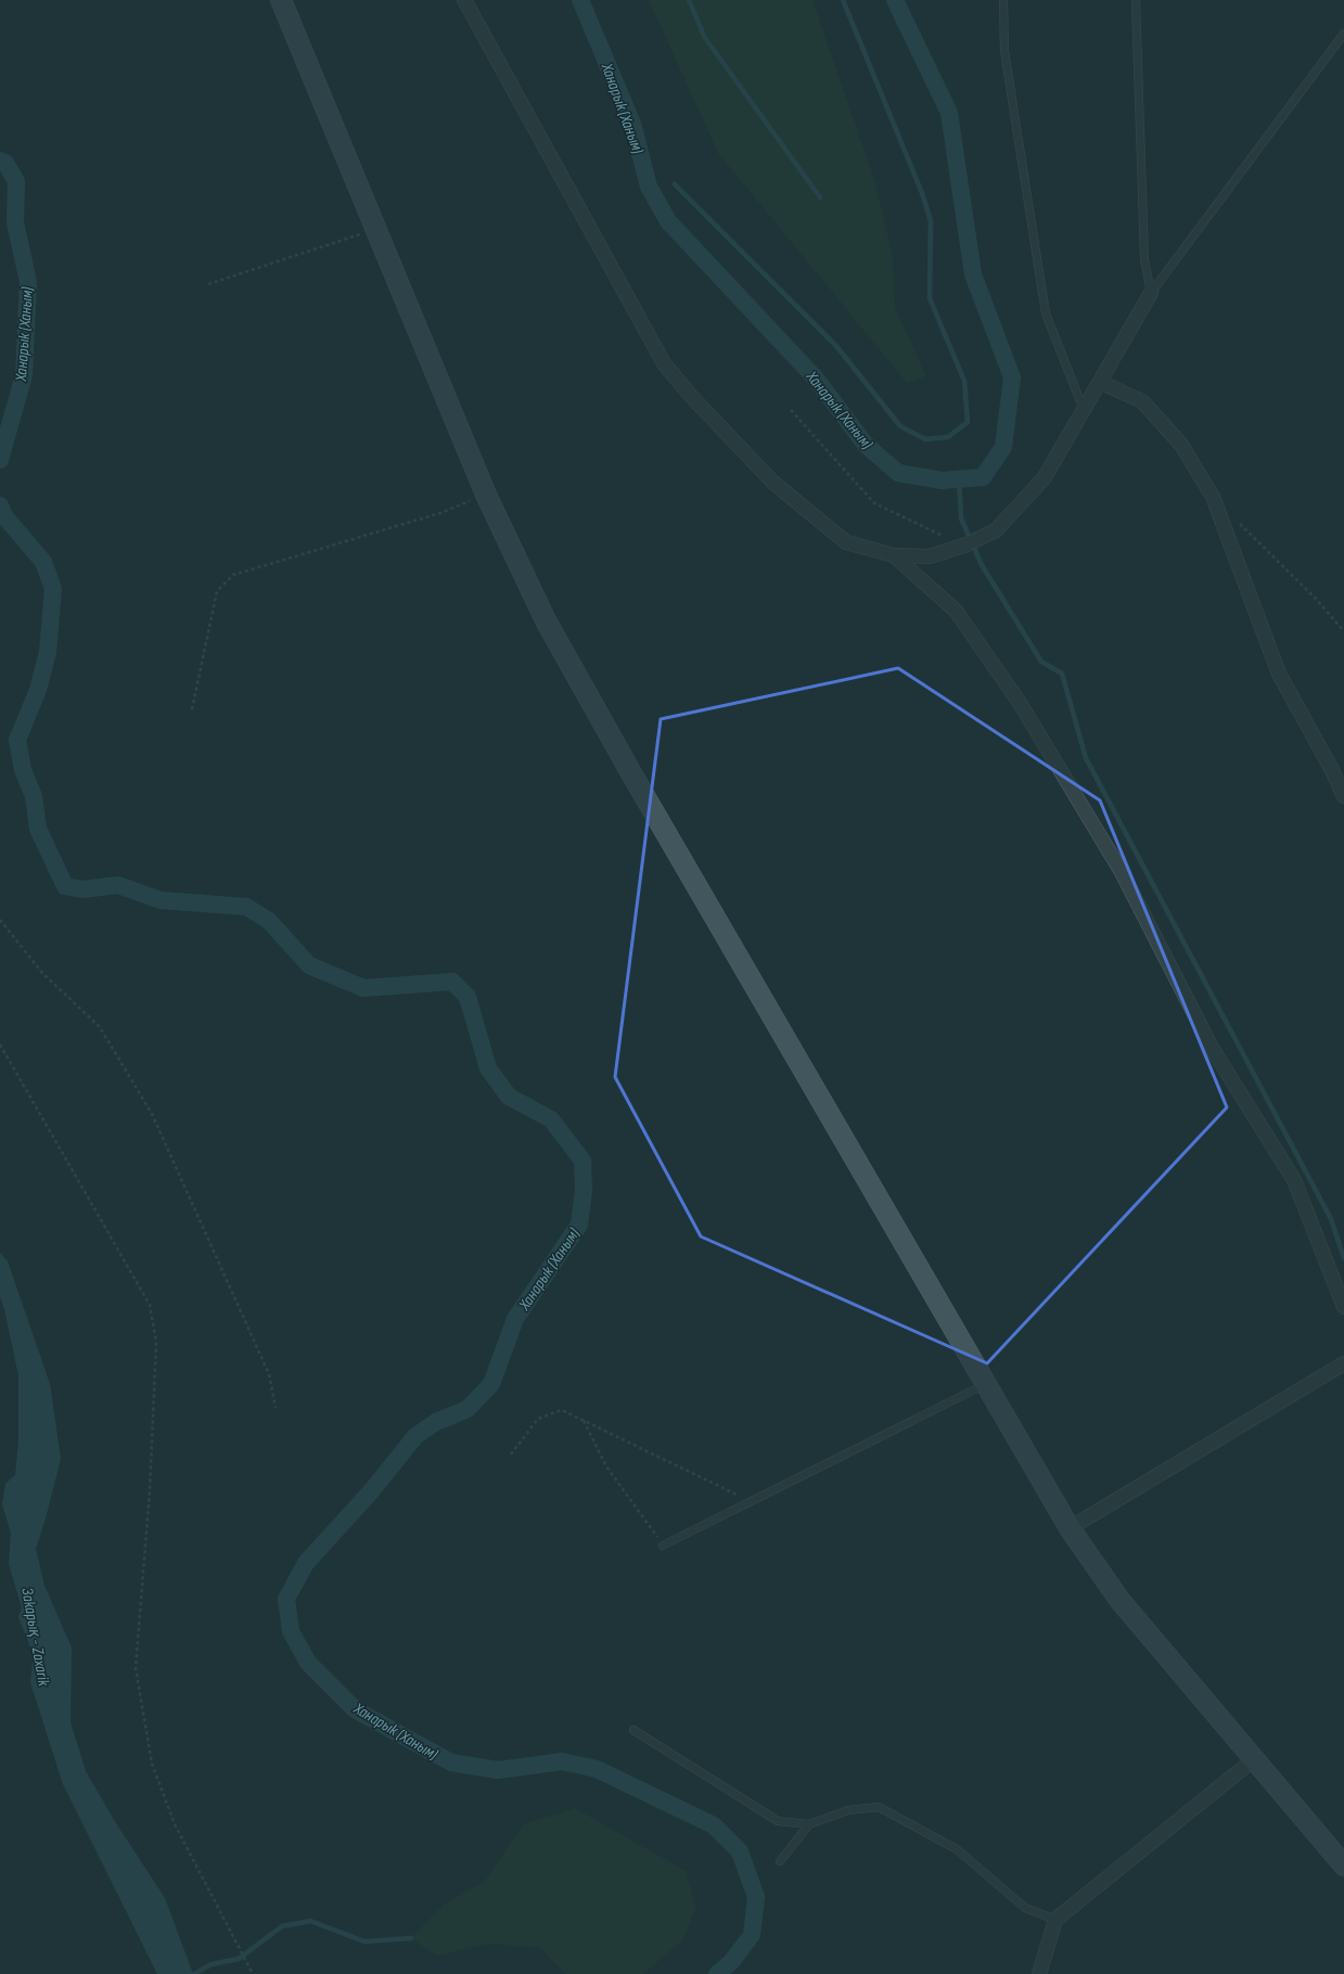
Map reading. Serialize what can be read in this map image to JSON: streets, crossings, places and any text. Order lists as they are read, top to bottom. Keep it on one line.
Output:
{"water":["Ханарык (Ханым)","Закарық - Zaxarik"]}
